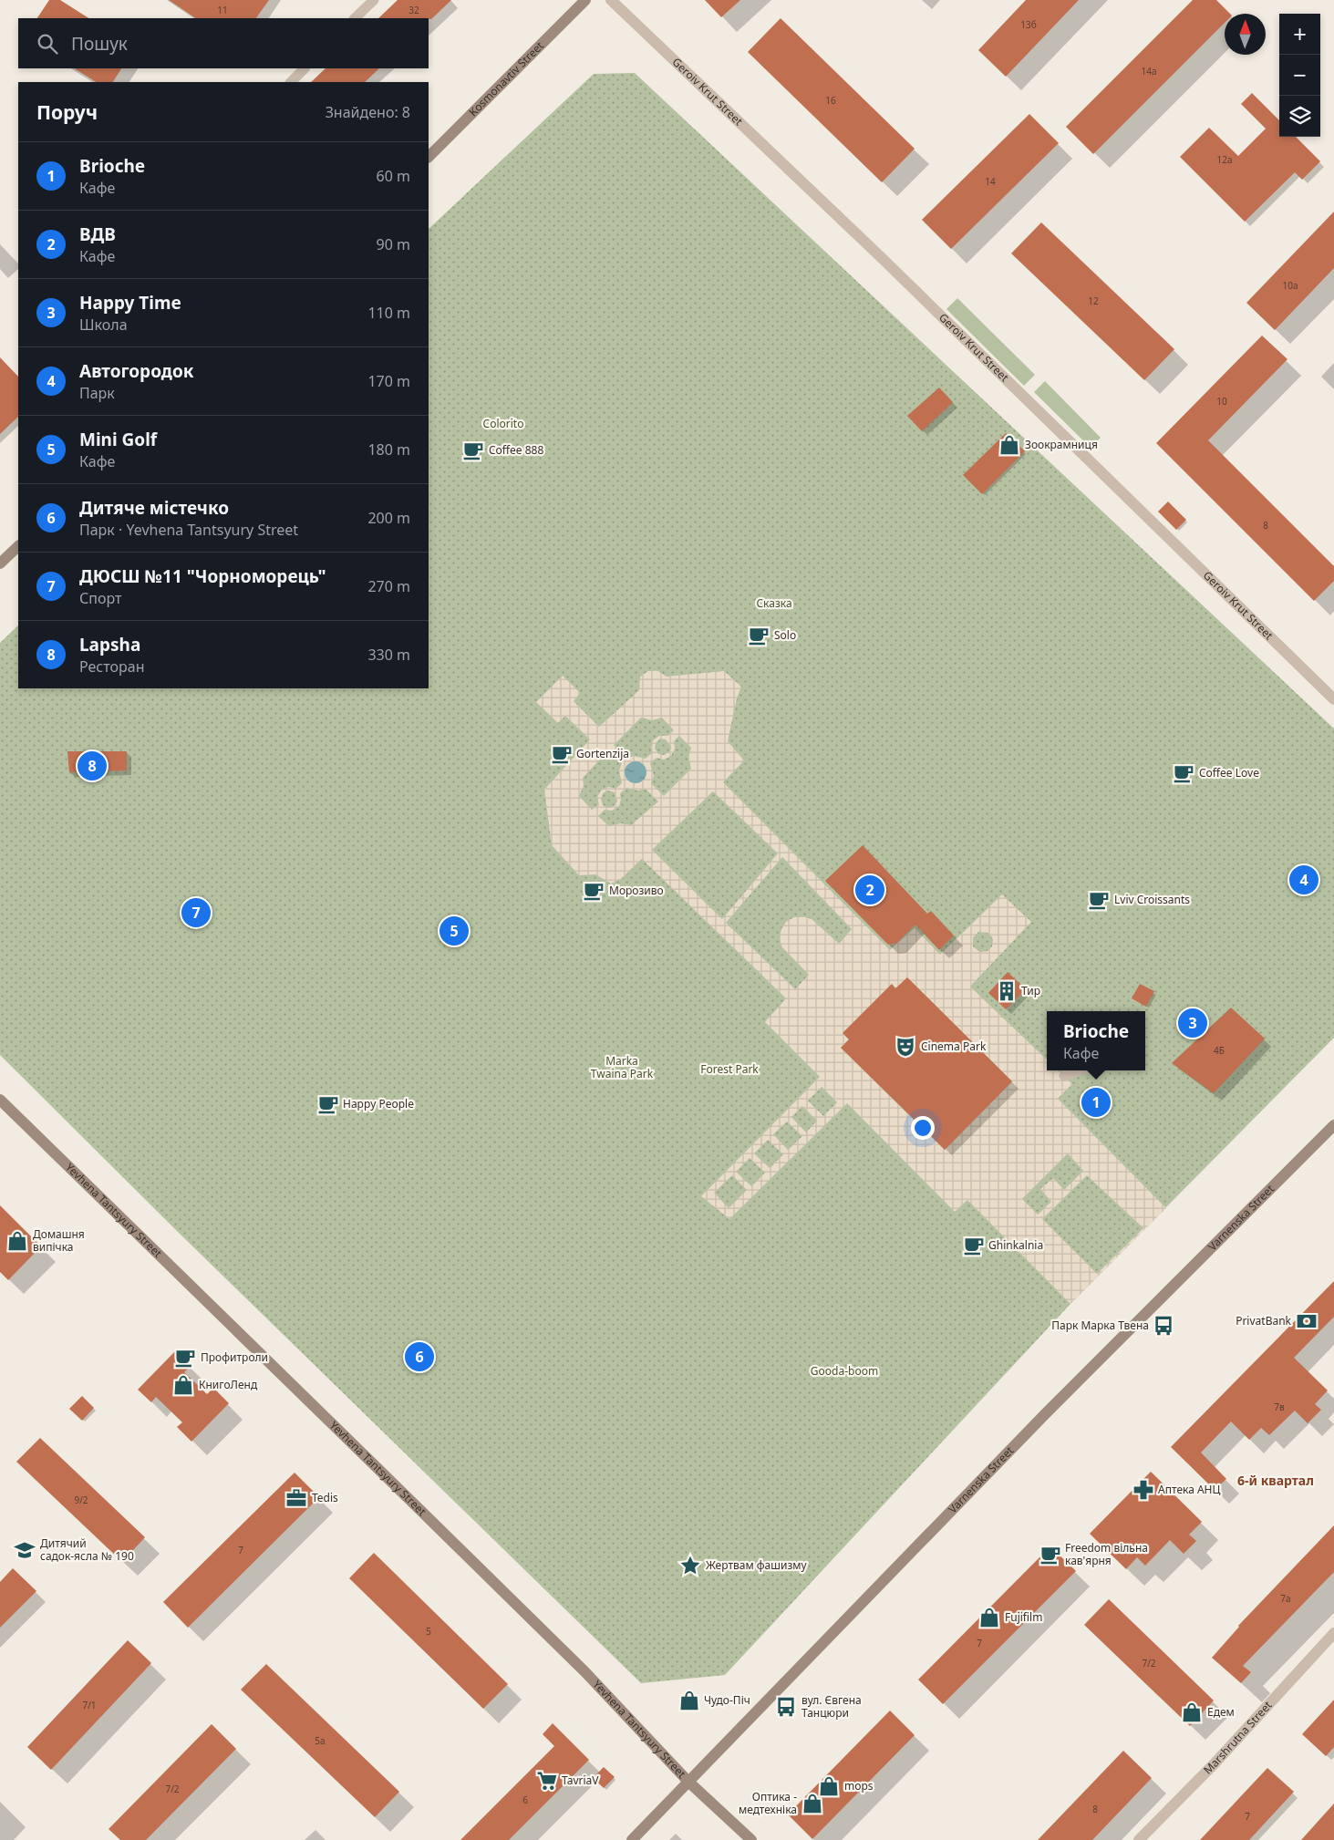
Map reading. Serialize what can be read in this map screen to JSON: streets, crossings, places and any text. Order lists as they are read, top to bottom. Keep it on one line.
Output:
{"streets":{"street":["Kosmonavtiv Street","Geroiv Krut Street","Yevhena Tantsyury Street","Varnenska Street","Marshrutna Street"]},"crossings":[["Yevhena Tantsyury Street","Varnenska Street"]],"districts":["6-й квартал"],"parks":["Colorito","Сказка","Marka Twaina Park","Forest Park","Gooda-boom"],"places":{"shop":["Зоокрамниця","Домашня випічка","КнигоЛенд","Fujifilm","Чудо-Піч","Едем","mops","Оптика - медтехніка"],"cafe":["Coffee 888","Solo","Gortenzija","Coffee Love","Морозиво","Lviv Croissants","Happy People","Ghinkalnia","Профитроли","Freedom вільна кав'ярня"],"building":["Тир"],"theatre":["Cinema Park"],"bank":["PrivatBank"],"bus stop":["Парк Марка Твена","вул. Євгена Танцюри"],"pharmacy":["Аптека АНЦ"],"office":["Tedis"],"school or university":["Дитячий садок-ясла № 190"],"place":["Жертвам фашизму"],"supermarket":["TavriaV"]},"house_numbers":["11","32","13б","14а","16","12а","14","10а","12","10","8","4Б","7в","9/2","7","7а","5","7","7/2","7/1","5а","7/2","6","8","7"],"north":"top","page":{"map_buttons":["+","−"],"search":"Пошук","heading":["Поруч","Знайдено: 8"],"list":[{"mark":"1","name":"Brioche","note":"Кафе","value":"60 m"},{"mark":"2","name":"ВДВ","note":"Кафе","value":"90 m"},{"mark":"3","name":"Happy Time","note":"Школа","value":"110 m"},{"mark":"4","name":"Автогородок","note":"Парк","value":"170 m"},{"mark":"5","name":"Mini Golf","note":"Кафе","value":"180 m"},{"mark":"6","name":"Дитяче містечко","note":"Парк · Yevhena Tantsyury Street","value":"200 m"},{"mark":"7","name":"ДЮСШ №11 \"Чорноморець\"","note":"Спорт","value":"270 m"},{"mark":"8","name":"Lapsha","note":"Ресторан","value":"330 m"}],"pins":["8","4","2","7","5","3","1","6"],"popup":["Brioche","Кафе"]}}
